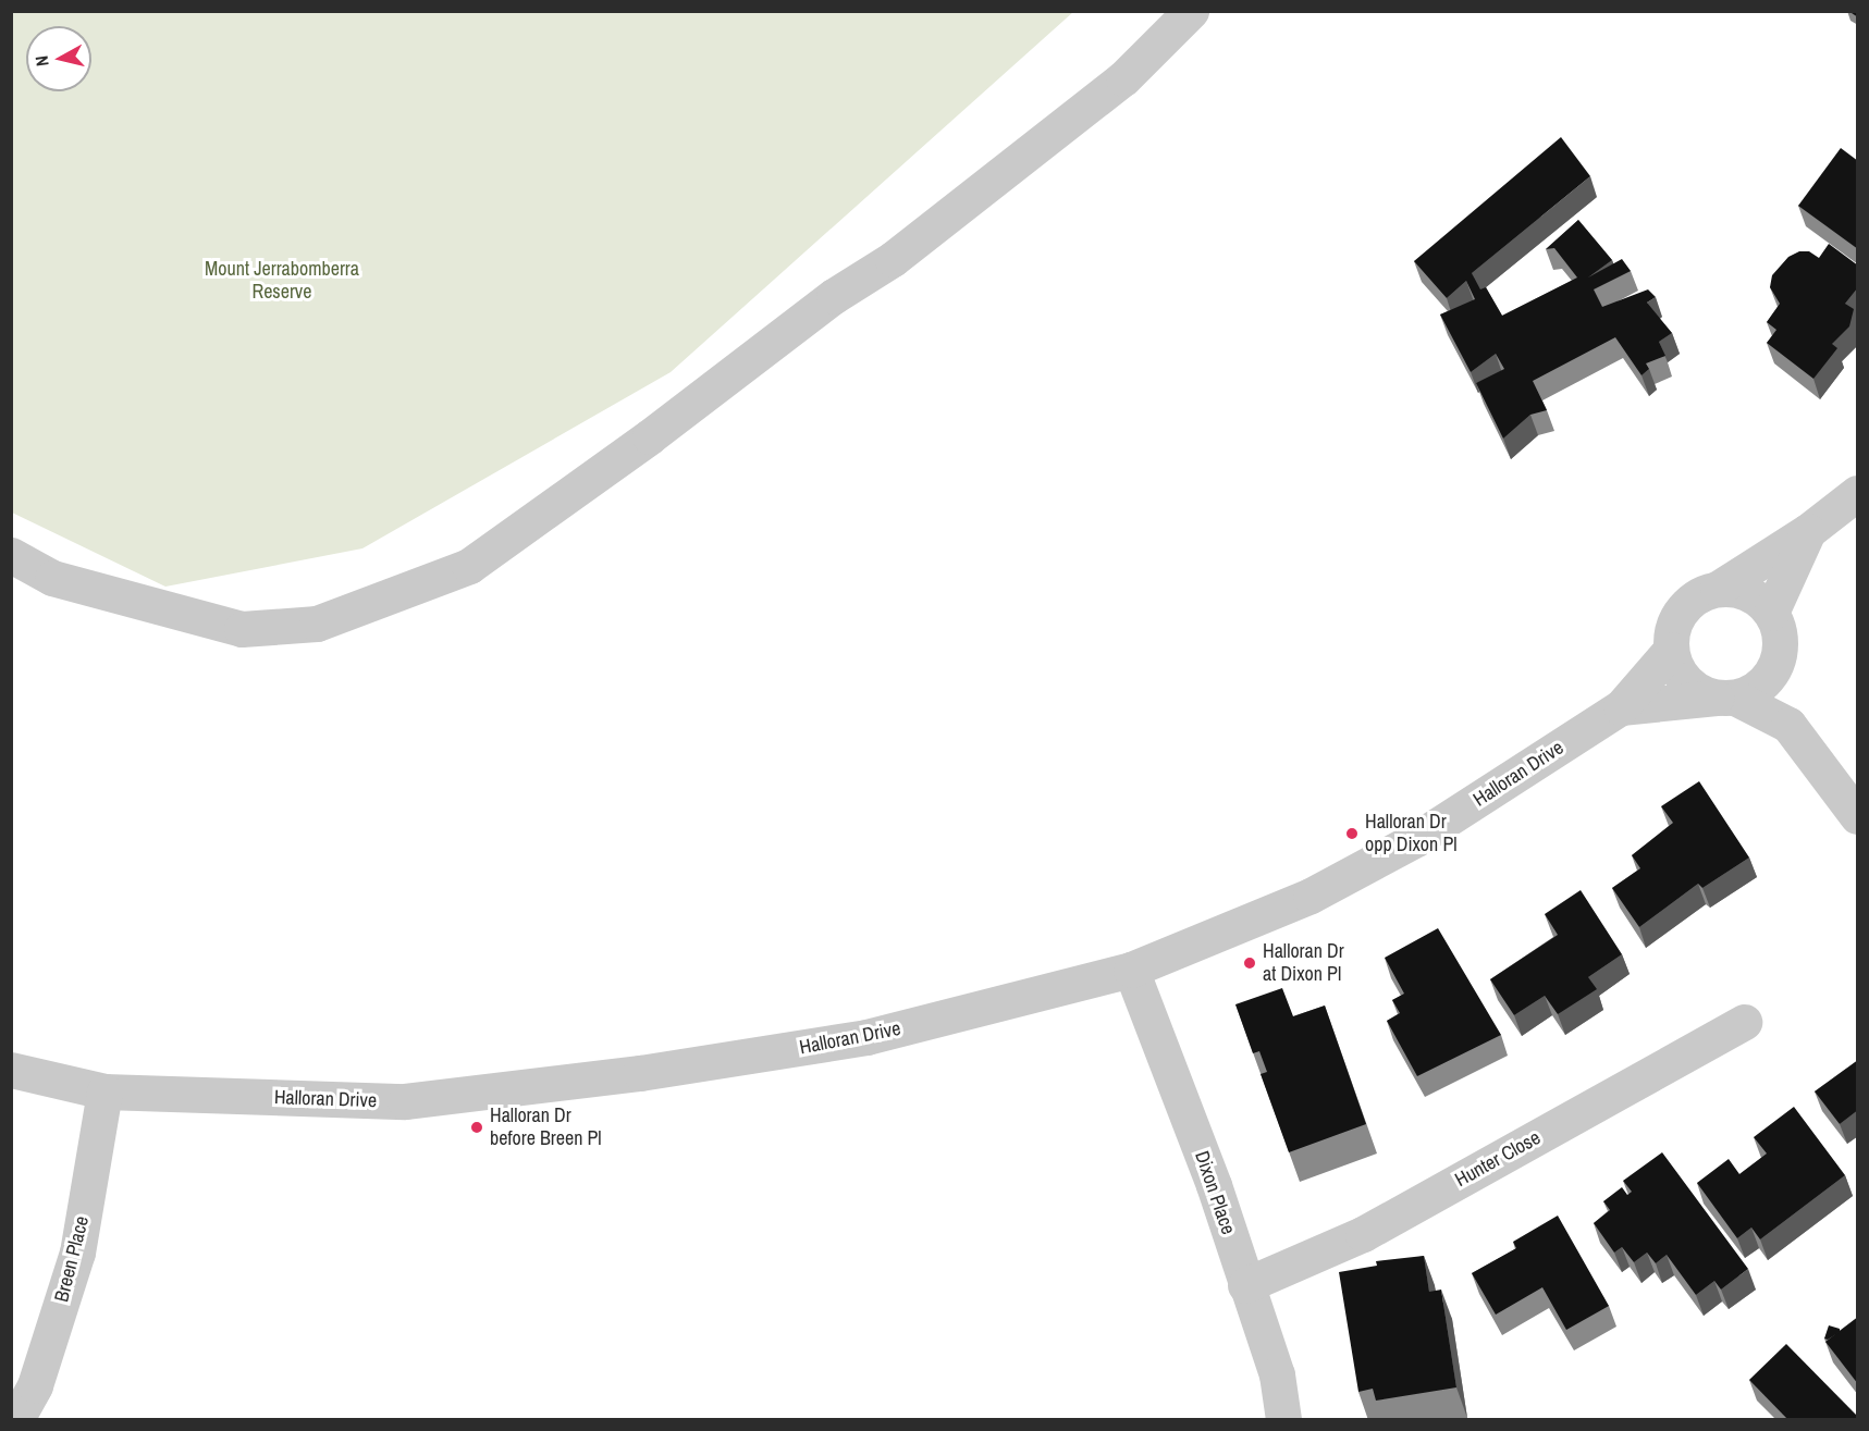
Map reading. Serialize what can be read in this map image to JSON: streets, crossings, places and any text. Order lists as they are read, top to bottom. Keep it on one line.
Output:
{"streets":{"street":["Halloran Drive","Hunter Close","Dixon Place","Breen Place"]},"crossings":[["Halloran Drive","Dixon Place"],["Halloran Drive","Breen Place"],["Hunter Close","Dixon Place"]],"parks":["Mount Jerrabomberra Reserve"],"places":["Halloran Dr opp Dixon Pl","Halloran Dr at Dixon Pl","Halloran Dr before Breen Pl"],"north":"left"}
